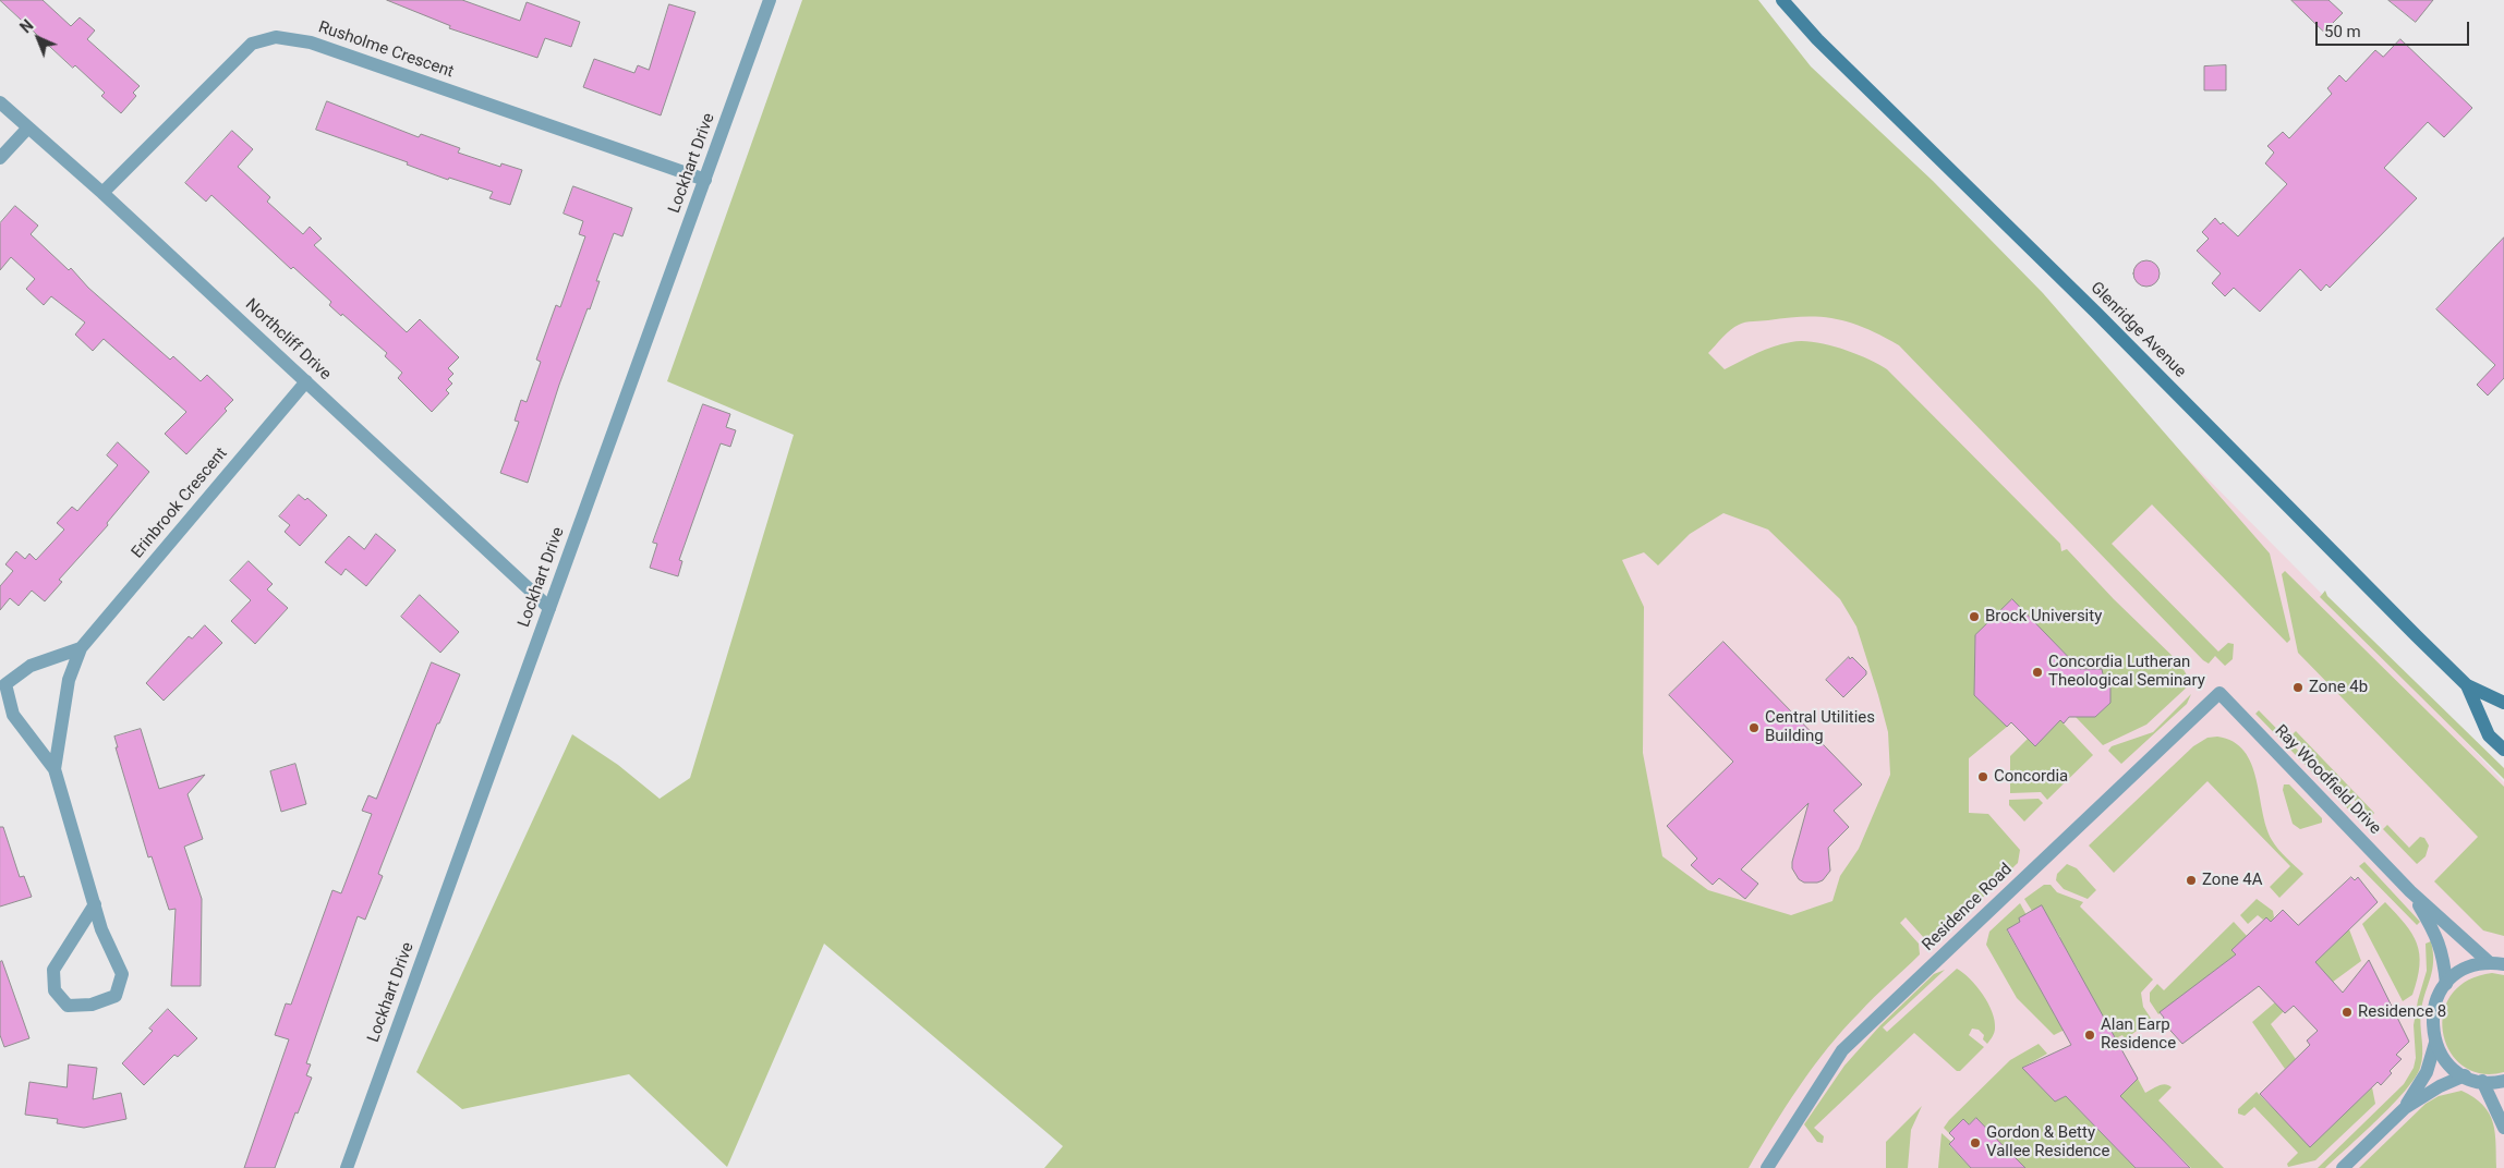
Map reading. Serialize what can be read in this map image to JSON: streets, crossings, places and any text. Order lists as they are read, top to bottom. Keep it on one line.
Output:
{"streets":{"main road":["Glenridge Avenue"],"street":["Rusholme Crescent","Lockhart Drive","Northcliff Drive","Erinbrook Crescent","Ray Woodfield Drive","Residence Road"]},"crossings":[["Rusholme Crescent","Lockhart Drive"],["Rusholme Crescent","Northcliff Drive"],["Lockhart Drive","Northcliff Drive"],["Northcliff Drive","Erinbrook Crescent"],["Ray Woodfield Drive","Residence Road"]],"places":["Brock University","Concordia Lutheran Theological Seminary","Zone 4b","Central Utilities Building","Concordia","Zone 4A","Residence 8","Alan Earp Residence","Gordon & Betty Vallee Residence"],"scale_bar":"50 m","north":"top left"}
